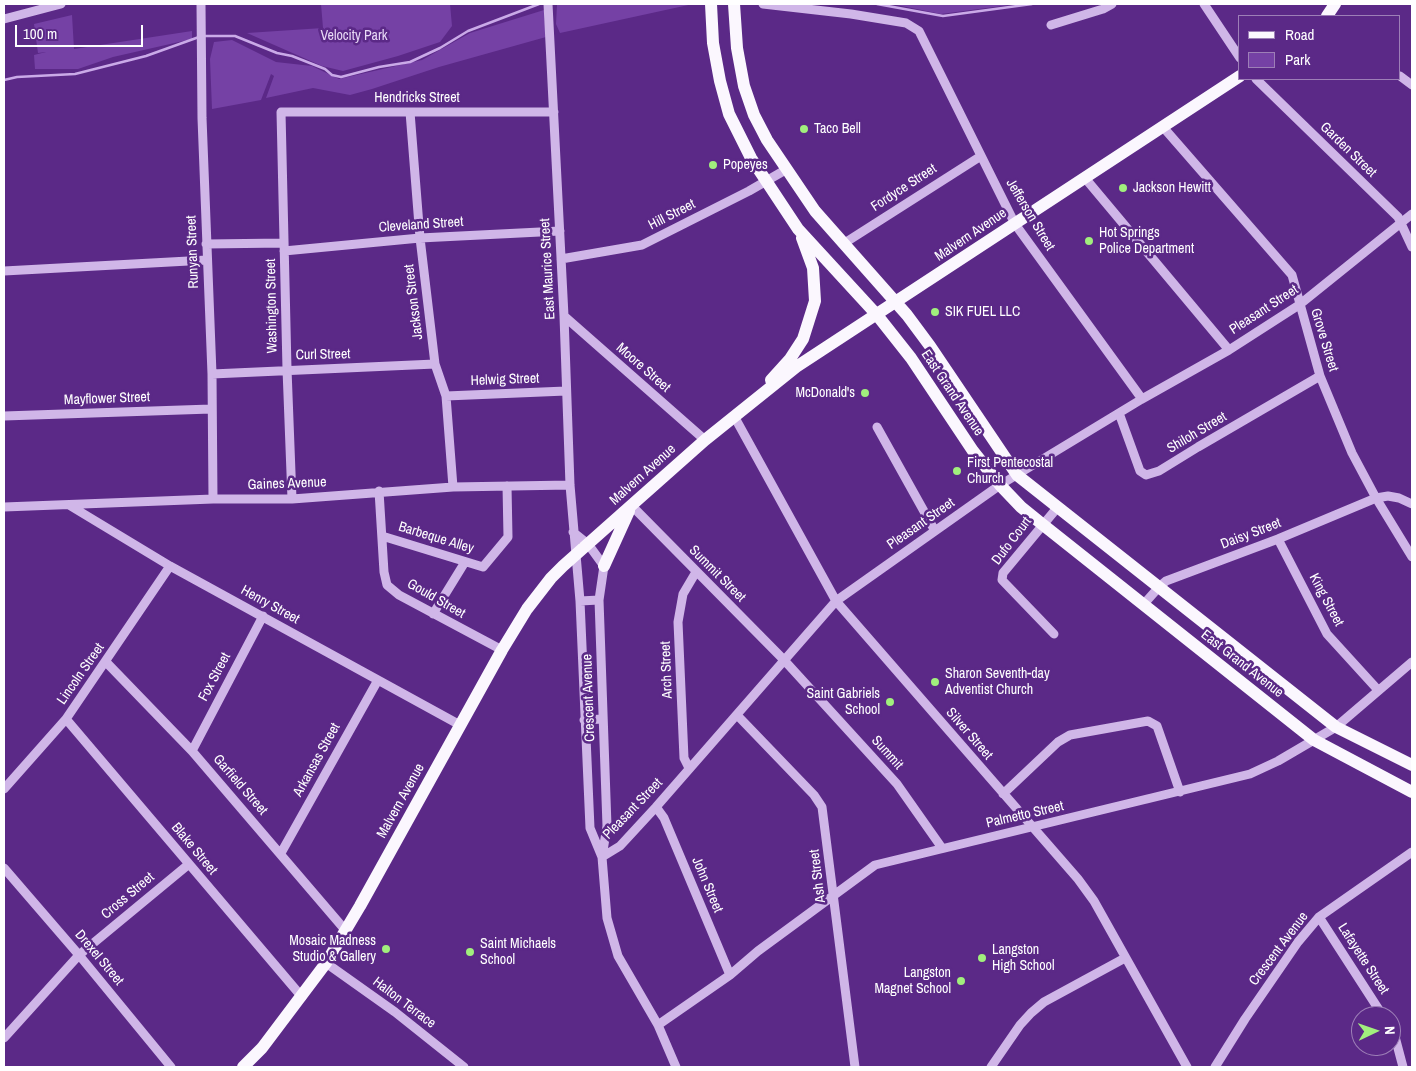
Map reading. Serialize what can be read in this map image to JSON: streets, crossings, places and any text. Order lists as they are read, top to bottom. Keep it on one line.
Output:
{"streets":{"main road":["Malvern Avenue","East Grand Avenue"],"street":["Hendricks Street","Garden Street","Fordyce Street","Hill Street","Jefferson Street","Cleveland Street","Runyan Street","East Maurice Street","Jackson Street","Washington Street","Pleasant Street","Grove Street","Curl Street","Moore Street","Helwig Street","Mayflower Street","Shiloh Street","Gaines Avenue","Daisy Street","Barbeque Alley","Dufo Court","Summit Street","Gould Street","King Street","Henry Street","Arch Street","Lincoln Street","Fox Street","Crescent Avenue","Silver Street","Summit","Arkansas Street","Garfield Street","Palmetto Street","Blake Street","Ash Street","John Street","Cross Street","Drexel Street","Lafayette Street","Halton Terrace"]},"crossings":[["Hendricks Street","East Maurice Street"],["Hendricks Street","Jackson Street"],["Hendricks Street","Washington Street"],["Garden Street","Pleasant Street"],["Fordyce Street","Jefferson Street"],["Fordyce Street","East Grand Avenue"],["Hill Street","East Maurice Street"],["Hill Street","East Grand Avenue"],["Jefferson Street","Malvern Avenue"],["Jefferson Street","Pleasant Street"],["Cleveland Street","Runyan Street"],["Cleveland Street","East Maurice Street"],["Cleveland Street","Jackson Street"],["Cleveland Street","Washington Street"],["Malvern Avenue","East Maurice Street"],["Malvern Avenue","Grove Street"],["Malvern Avenue","Moore Street"],["Malvern Avenue","East Grand Avenue"],["Malvern Avenue","Summit Street"],["Malvern Avenue","Gould Street"],["Malvern Avenue","Henry Street"],["Malvern Avenue","Crescent Avenue"],["Malvern Avenue","Silver Street"],["Malvern Avenue","Garfield Street"],["Malvern Avenue","Blake Street"],["Malvern Avenue","Halton Terrace"],["Runyan Street","Curl Street"],["Runyan Street","Mayflower Street"],["Runyan Street","Gaines Avenue"],["East Maurice Street","Moore Street"],["East Maurice Street","Helwig Street"],["East Maurice Street","Gaines Avenue"],["East Maurice Street","Crescent Avenue"],["Jackson Street","Curl Street"],["Jackson Street","Helwig Street"],["Jackson Street","Gaines Avenue"],["Washington Street","Curl Street"],["Washington Street","Gaines Avenue"],["Pleasant Street","Grove Street"],["Pleasant Street","East Grand Avenue"],["Pleasant Street","Shiloh Street"],["Pleasant Street","Summit Street"],["Pleasant Street","Arch Street"],["Pleasant Street","Crescent Avenue"],["Pleasant Street","Silver Street"],["Pleasant Street","Summit"],["Pleasant Street","Ash Street"],["Pleasant Street","John Street"],["Grove Street","Shiloh Street"],["Grove Street","Daisy Street"],["East Grand Avenue","Daisy Street"],["East Grand Avenue","Dufo Court"],["East Grand Avenue","Palmetto Street"],["Gaines Avenue","Barbeque Alley"],["Gaines Avenue","Gould Street"],["Gaines Avenue","Henry Street"],["Daisy Street","King Street"],["Barbeque Alley","Gould Street"],["Summit Street","Arch Street"],["Summit Street","Summit"],["King Street","Palmetto Street"],["Henry Street","Lincoln Street"],["Henry Street","Fox Street"],["Henry Street","Arkansas Street"],["Lincoln Street","Garfield Street"],["Lincoln Street","Blake Street"],["Fox Street","Garfield Street"],["Crescent Avenue","Palmetto Street"],["Crescent Avenue","Lafayette Street"],["Silver Street","Palmetto Street"],["Summit","Palmetto Street"],["Arkansas Street","Garfield Street"],["Palmetto Street","Ash Street"],["Palmetto Street","John Street"],["Blake Street","Cross Street"],["Cross Street","Drexel Street"]],"parks":["Velocity Park"],"places":["Taco Bell","Popeyes","Jackson Hewitt","Hot Springs Police Department","SIK FUEL LLC","McDonald's","First Pentecostal Church","Sharon Seventh-day Adventist Church","Saint Gabriels School","Mosaic Madness Studio & Gallery","Saint Michaels School","Langston High School","Langston Magnet School"],"legend":["Road","Park"],"scale_bar":"100 m","north":"right"}
